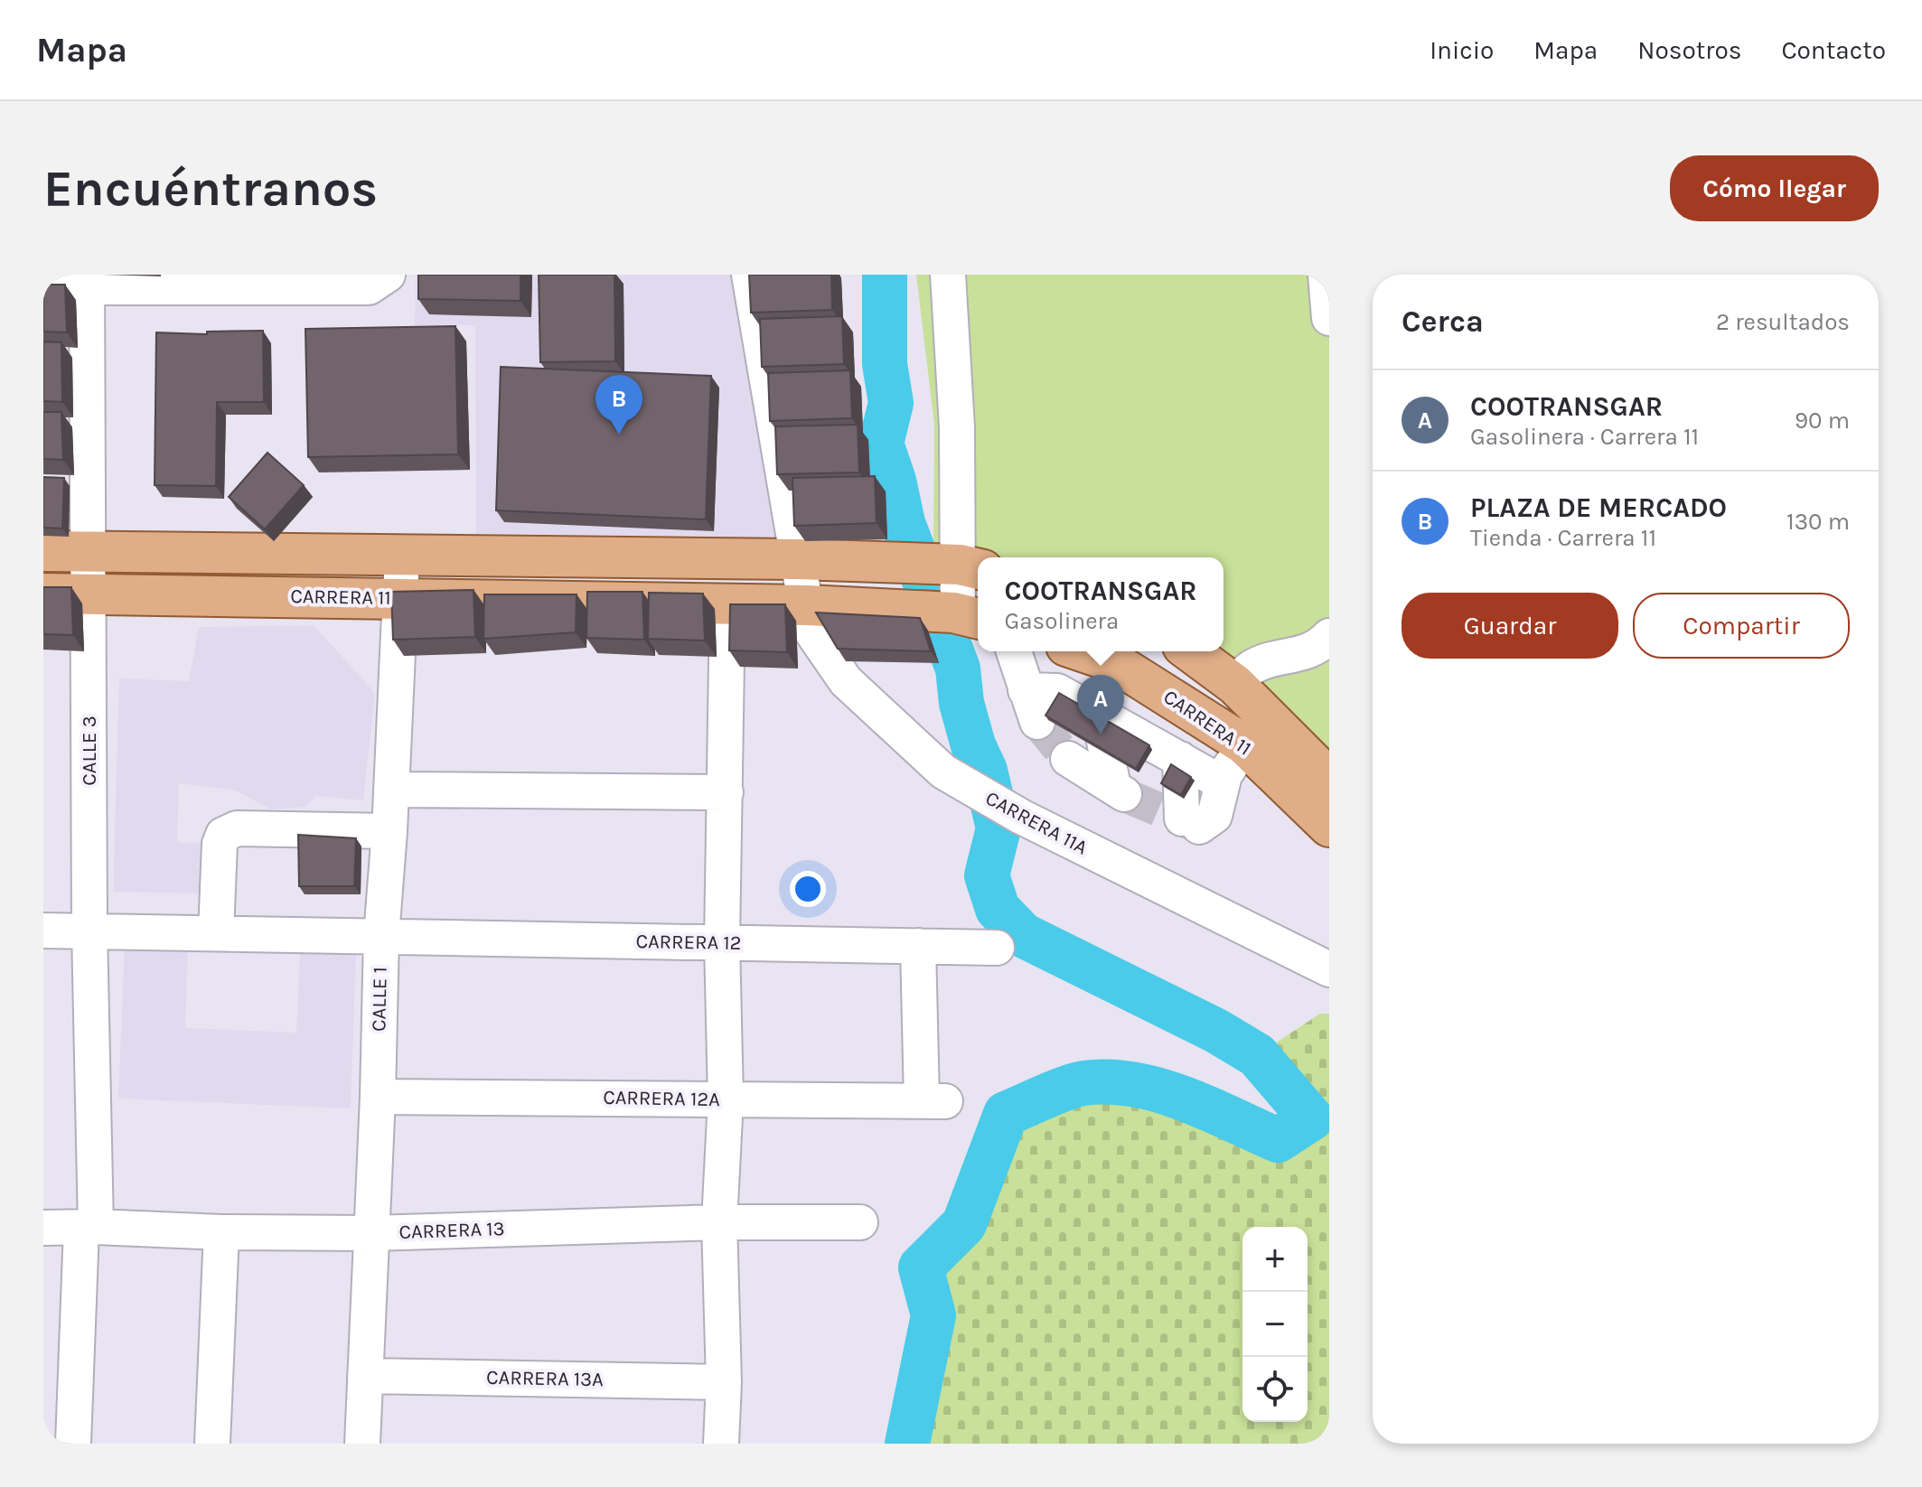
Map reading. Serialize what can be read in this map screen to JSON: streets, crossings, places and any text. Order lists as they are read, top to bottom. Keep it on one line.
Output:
{"streets":{"main road":["CARRERA 11"],"street":["CALLE 3","CARRERA 11A","CARRERA 12","CALLE 1","CARRERA 12A","CARRERA 13","CARRERA 13A"]},"crossings":[["CARRERA 11","CALLE 3"],["CARRERA 11","CARRERA 11A"],["CARRERA 11","CALLE 1"],["CALLE 3","CARRERA 12"],["CALLE 3","CARRERA 13"],["CARRERA 12","CALLE 1"],["CARRERA 12","CARRERA 12A"],["CALLE 1","CARRERA 12A"],["CALLE 1","CARRERA 13"],["CALLE 1","CARRERA 13A"]],"page":{"header":"Mapa","nav":["Inicio","Mapa","Nosotros","Contacto"],"buttons":["Cómo llegar",["Guardar","Compartir"]],"title":"Encuéntranos","heading":["Cerca","2 resultados"],"list":[{"mark":"A","name":"COOTRANSGAR","note":"Gasolinera · Carrera 11","value":"90 m"},{"mark":"B","name":"PLAZA DE MERCADO","note":"Tienda · Carrera 11","value":"130 m"}],"pins":["B","A"],"popup":["COOTRANSGAR","Gasolinera"],"map_buttons":["+","−"]}}
